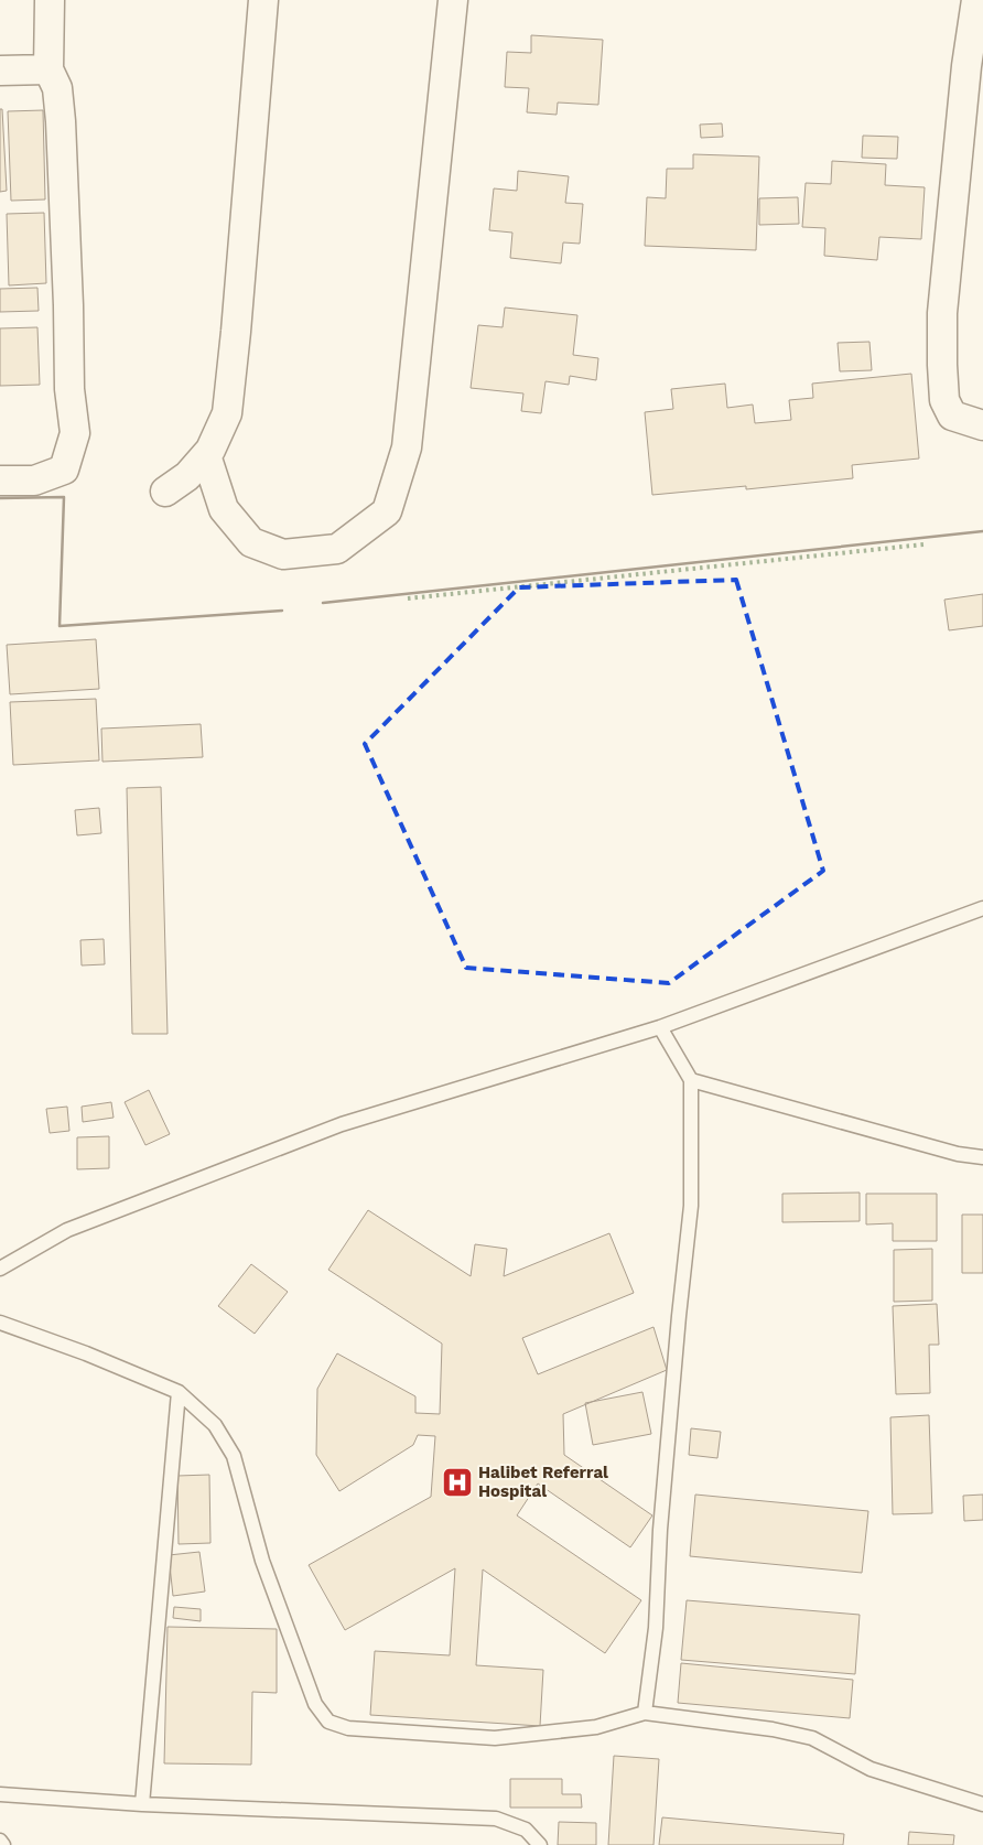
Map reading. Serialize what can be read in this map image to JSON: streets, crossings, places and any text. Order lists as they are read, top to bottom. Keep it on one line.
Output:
{"places":{"hospital":["Halibet Referral Hospital"]}}
